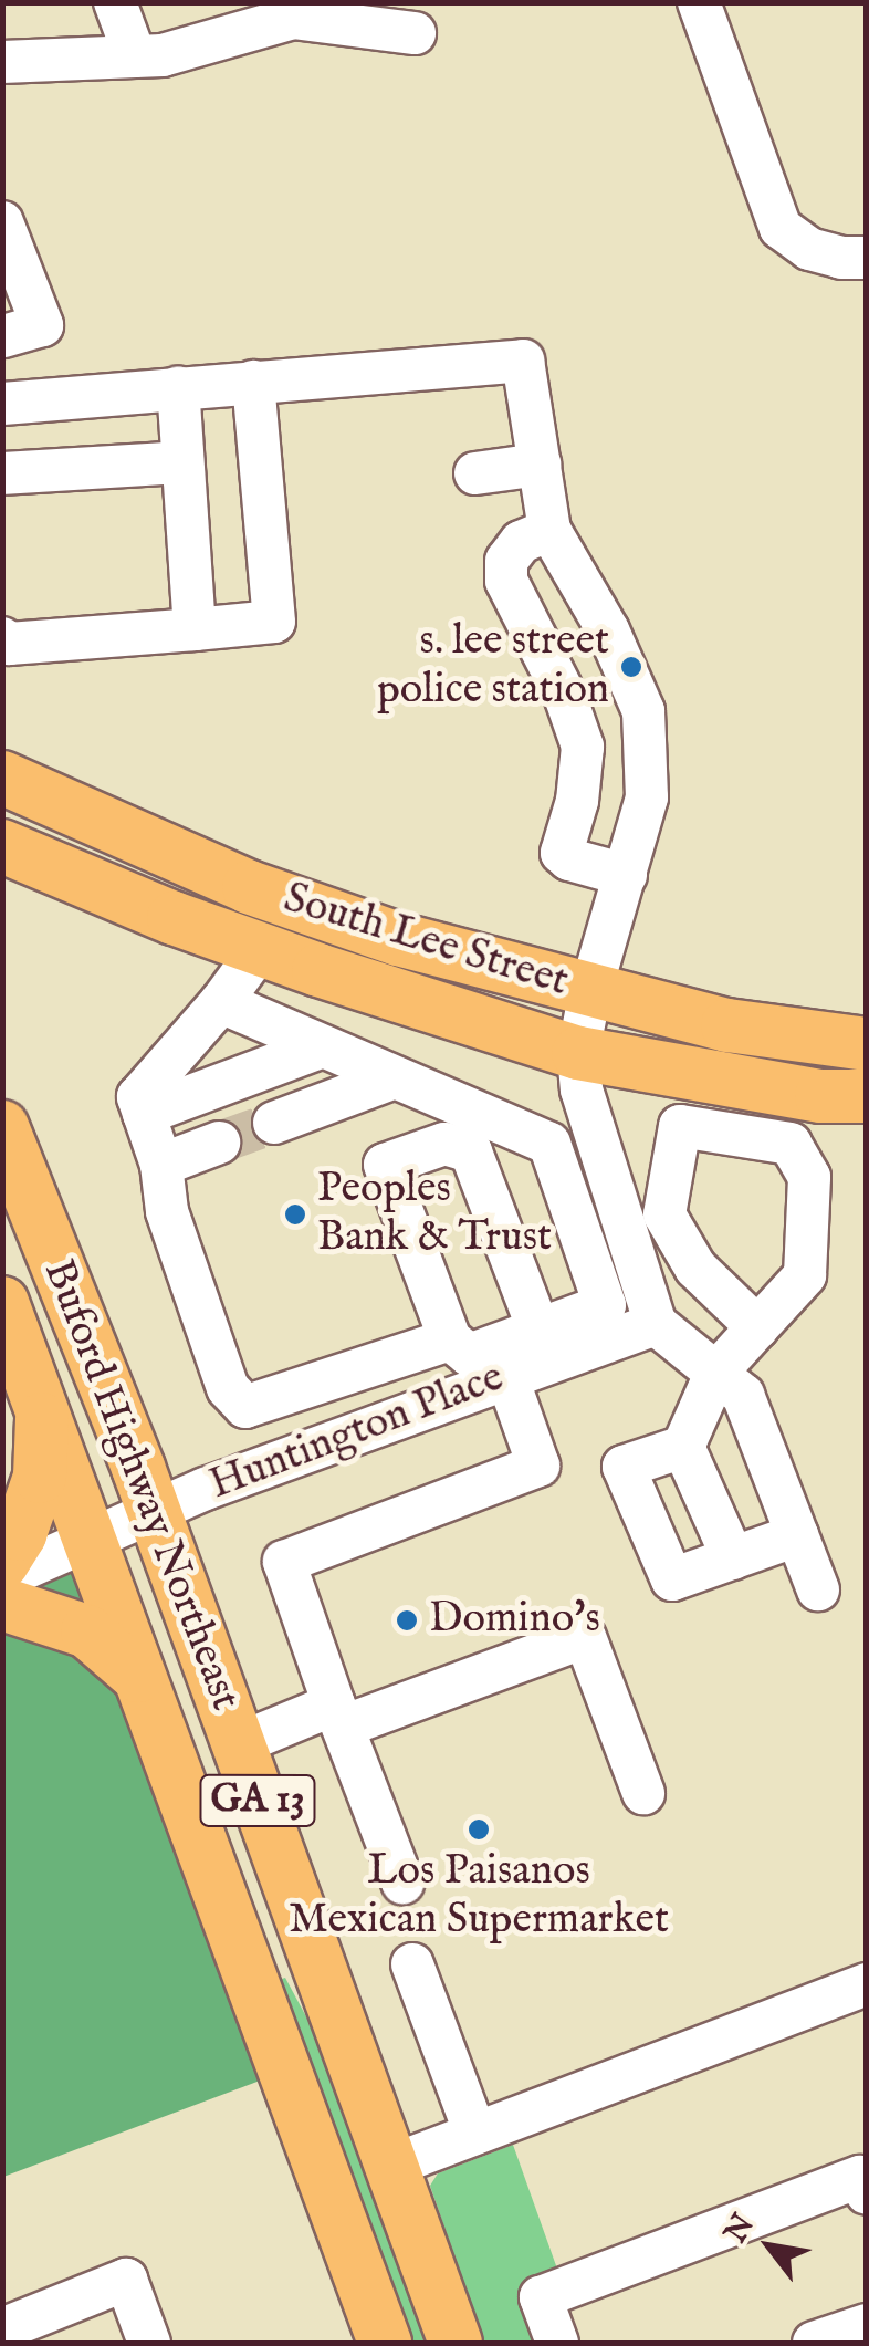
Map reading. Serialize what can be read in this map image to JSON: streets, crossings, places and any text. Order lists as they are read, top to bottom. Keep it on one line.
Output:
{"streets":{"main road":["South Lee Street","Buford Highway Northeast","GA 13"],"street":["Huntington Place"]},"crossings":[["Huntington Place","Buford Highway Northeast"],["Huntington Place","GA 13"]],"places":["s. lee street police station","Peoples Bank & Trust","Domino's","Los Paisanos Mexican Supermarket"],"north":"top left"}
